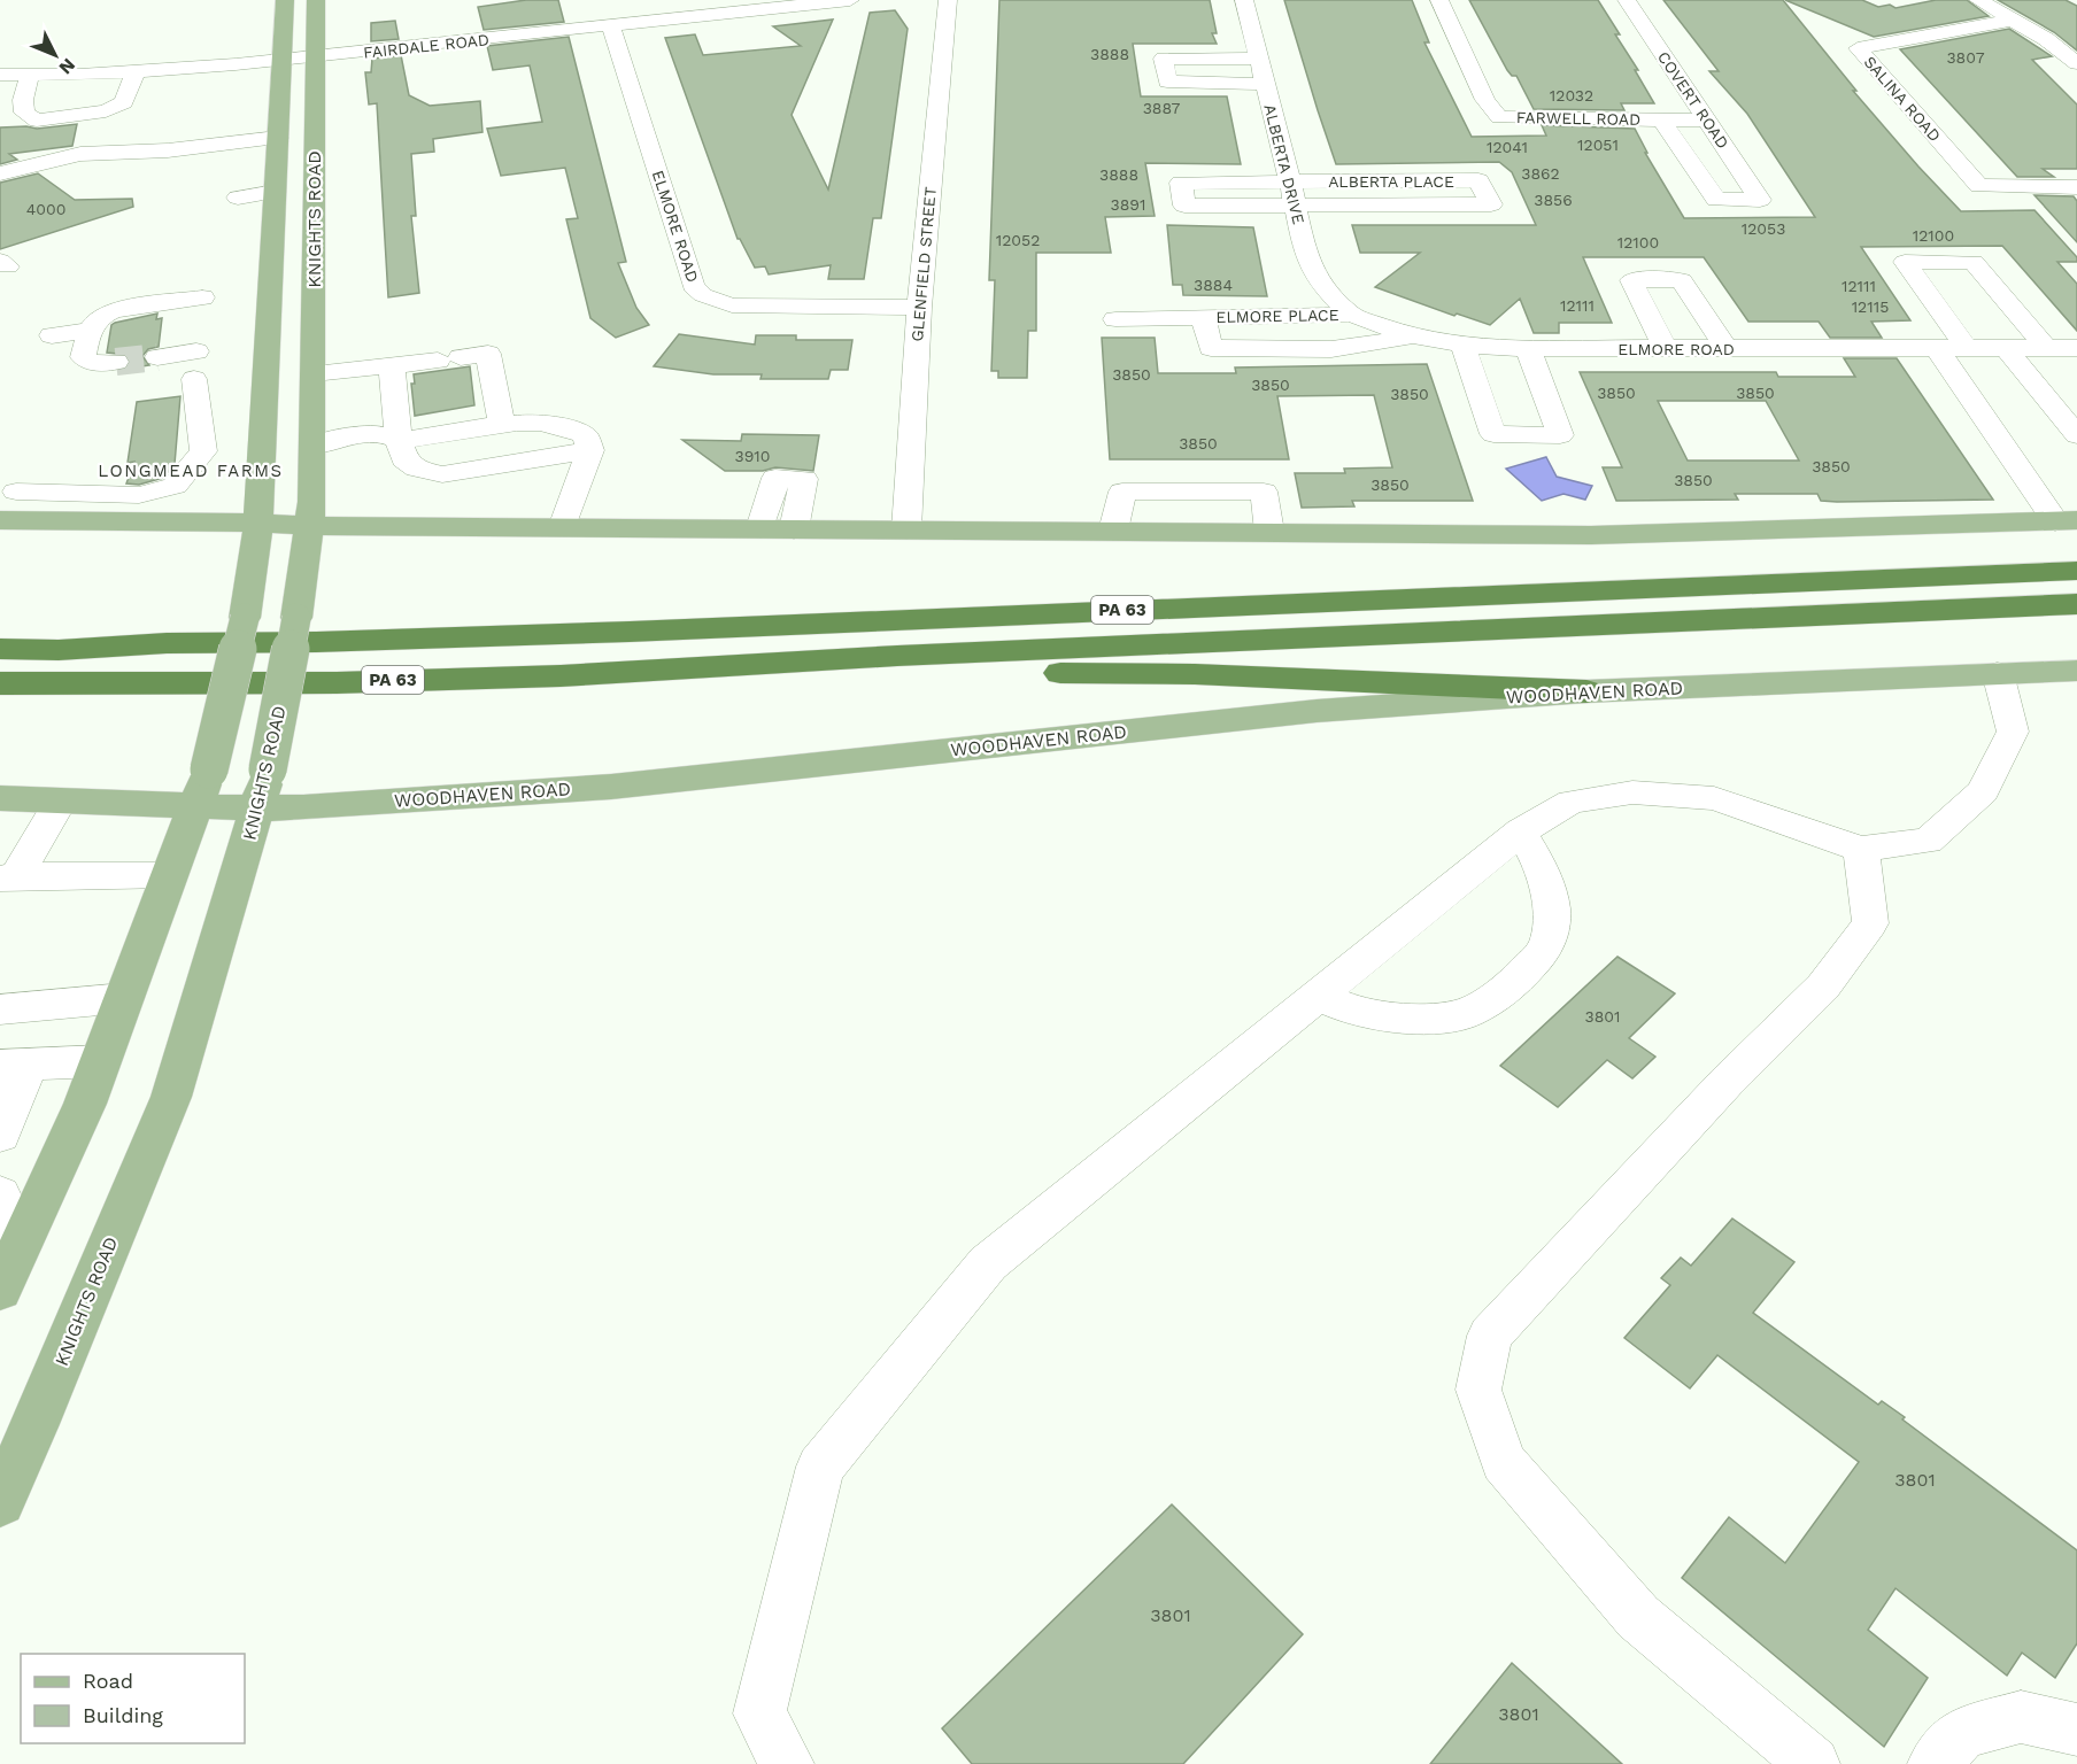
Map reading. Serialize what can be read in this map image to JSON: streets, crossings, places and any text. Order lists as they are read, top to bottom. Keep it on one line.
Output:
{"streets":{"highway":["PA 63"],"main road":["KNIGHTS ROAD","WOODHAVEN ROAD"],"street":["FAIRDALE ROAD","SALINA ROAD","COVERT ROAD","FARWELL ROAD","ALBERTA DRIVE","ALBERTA PLACE","ELMORE ROAD","GLENFIELD STREET","ELMORE PLACE"]},"crossings":[["FAIRDALE ROAD","KNIGHTS ROAD"],["FAIRDALE ROAD","ELMORE ROAD"],["COVERT ROAD","FARWELL ROAD"],["ALBERTA DRIVE","ALBERTA PLACE"],["ALBERTA DRIVE","ELMORE ROAD"],["ALBERTA DRIVE","ELMORE PLACE"],["KNIGHTS ROAD","WOODHAVEN ROAD"],["ELMORE ROAD","GLENFIELD STREET"],["ELMORE ROAD","ELMORE PLACE"]],"districts":["LONGMEAD FARMS"],"house_numbers":["3888","3807","12032","3887","12051","12041","3862","3888","3856","3891","4000","12053","12100","12052","12100","3884","12111","12111","12115","3850","3850","3850","3850","3850","3850","3910","3850","3850","3850","3801","3801","3801","3801"],"legend":["Road","Building"],"north":"bottom right"}
